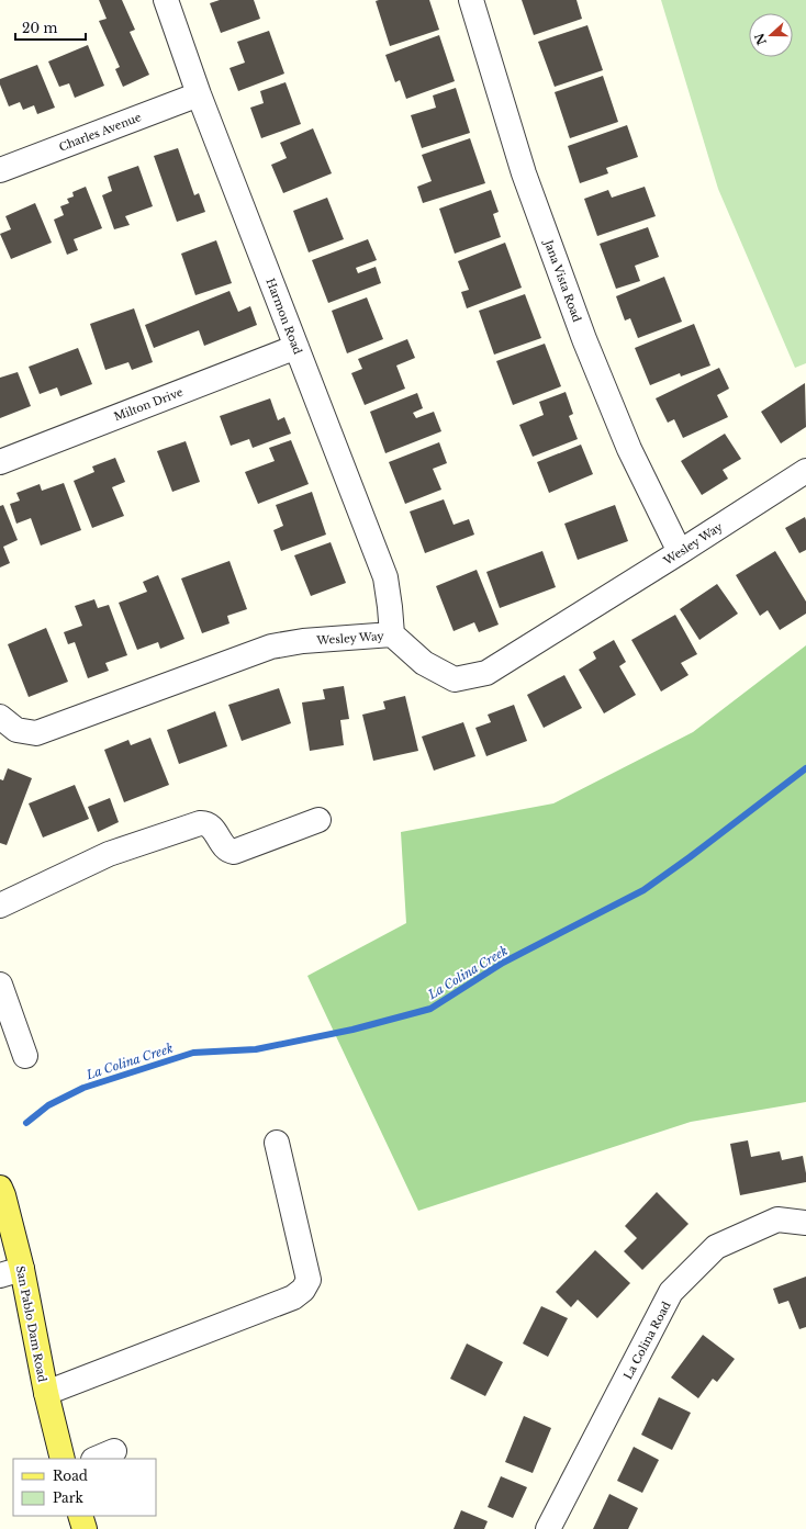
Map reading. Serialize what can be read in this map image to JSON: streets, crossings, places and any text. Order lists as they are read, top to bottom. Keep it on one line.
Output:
{"streets":{"main road":["San Pablo Dam Road"],"street":["Charles Avenue","Jana Vista Road","Harmon Road","Milton Drive","Wesley Way","La Colina Road"]},"crossings":[["Charles Avenue","Harmon Road"],["Jana Vista Road","Wesley Way"],["Harmon Road","Milton Drive"],["Harmon Road","Wesley Way"]],"water":["La Colina Creek"],"legend":["Road","Park"],"scale_bar":"20 m","north":"left"}
